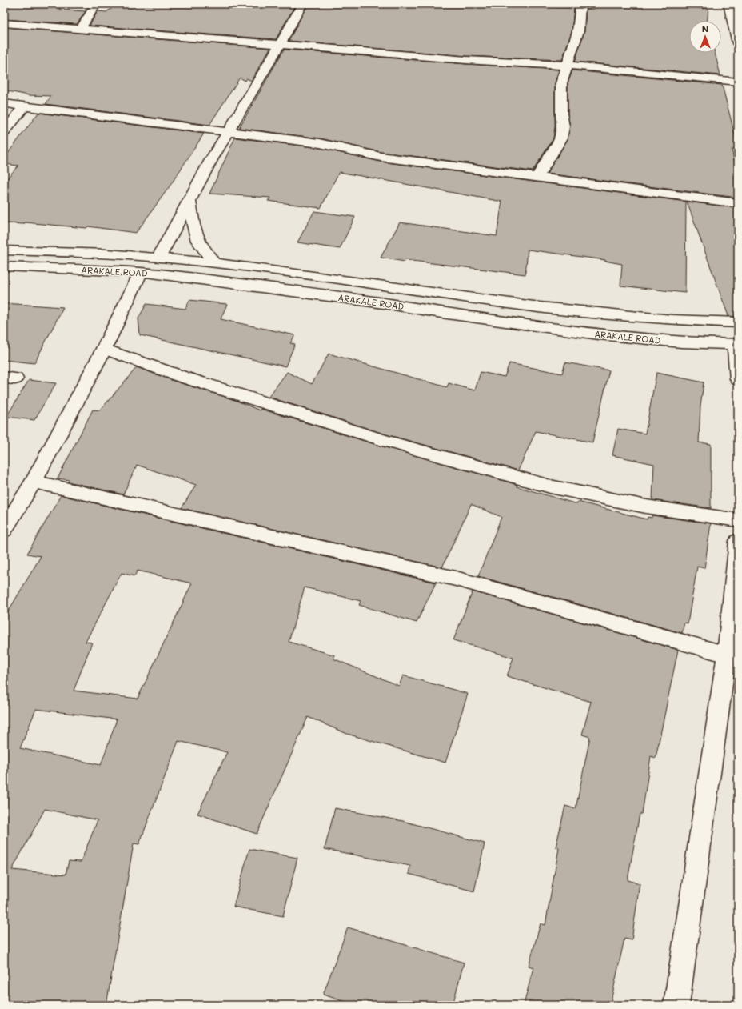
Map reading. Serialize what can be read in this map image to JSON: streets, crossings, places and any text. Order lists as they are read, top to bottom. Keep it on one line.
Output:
{"streets":{"street":["ARAKALE ROAD"]},"north":"top"}
